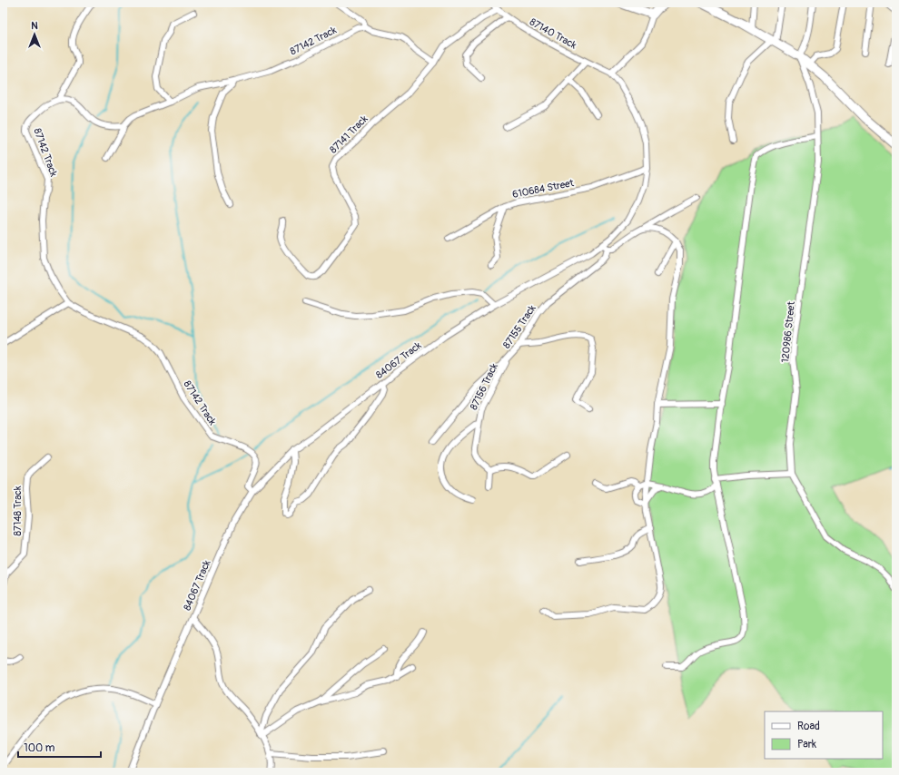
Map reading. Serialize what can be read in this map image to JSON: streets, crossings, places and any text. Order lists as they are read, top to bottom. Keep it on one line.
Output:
{"streets":{"street":["87140 Track","87142 Track","87141 Track","610684 Street","87155 Track","120986 Street","84067 Track","87156 Track","87148 Track"]},"crossings":[["87140 Track","87141 Track"],["87140 Track","84067 Track"],["87142 Track","84067 Track"],["610684 Street","84067 Track"],["87155 Track","87156 Track"]],"legend":["Road","Park"],"scale_bar":"100 m","north":"top"}
